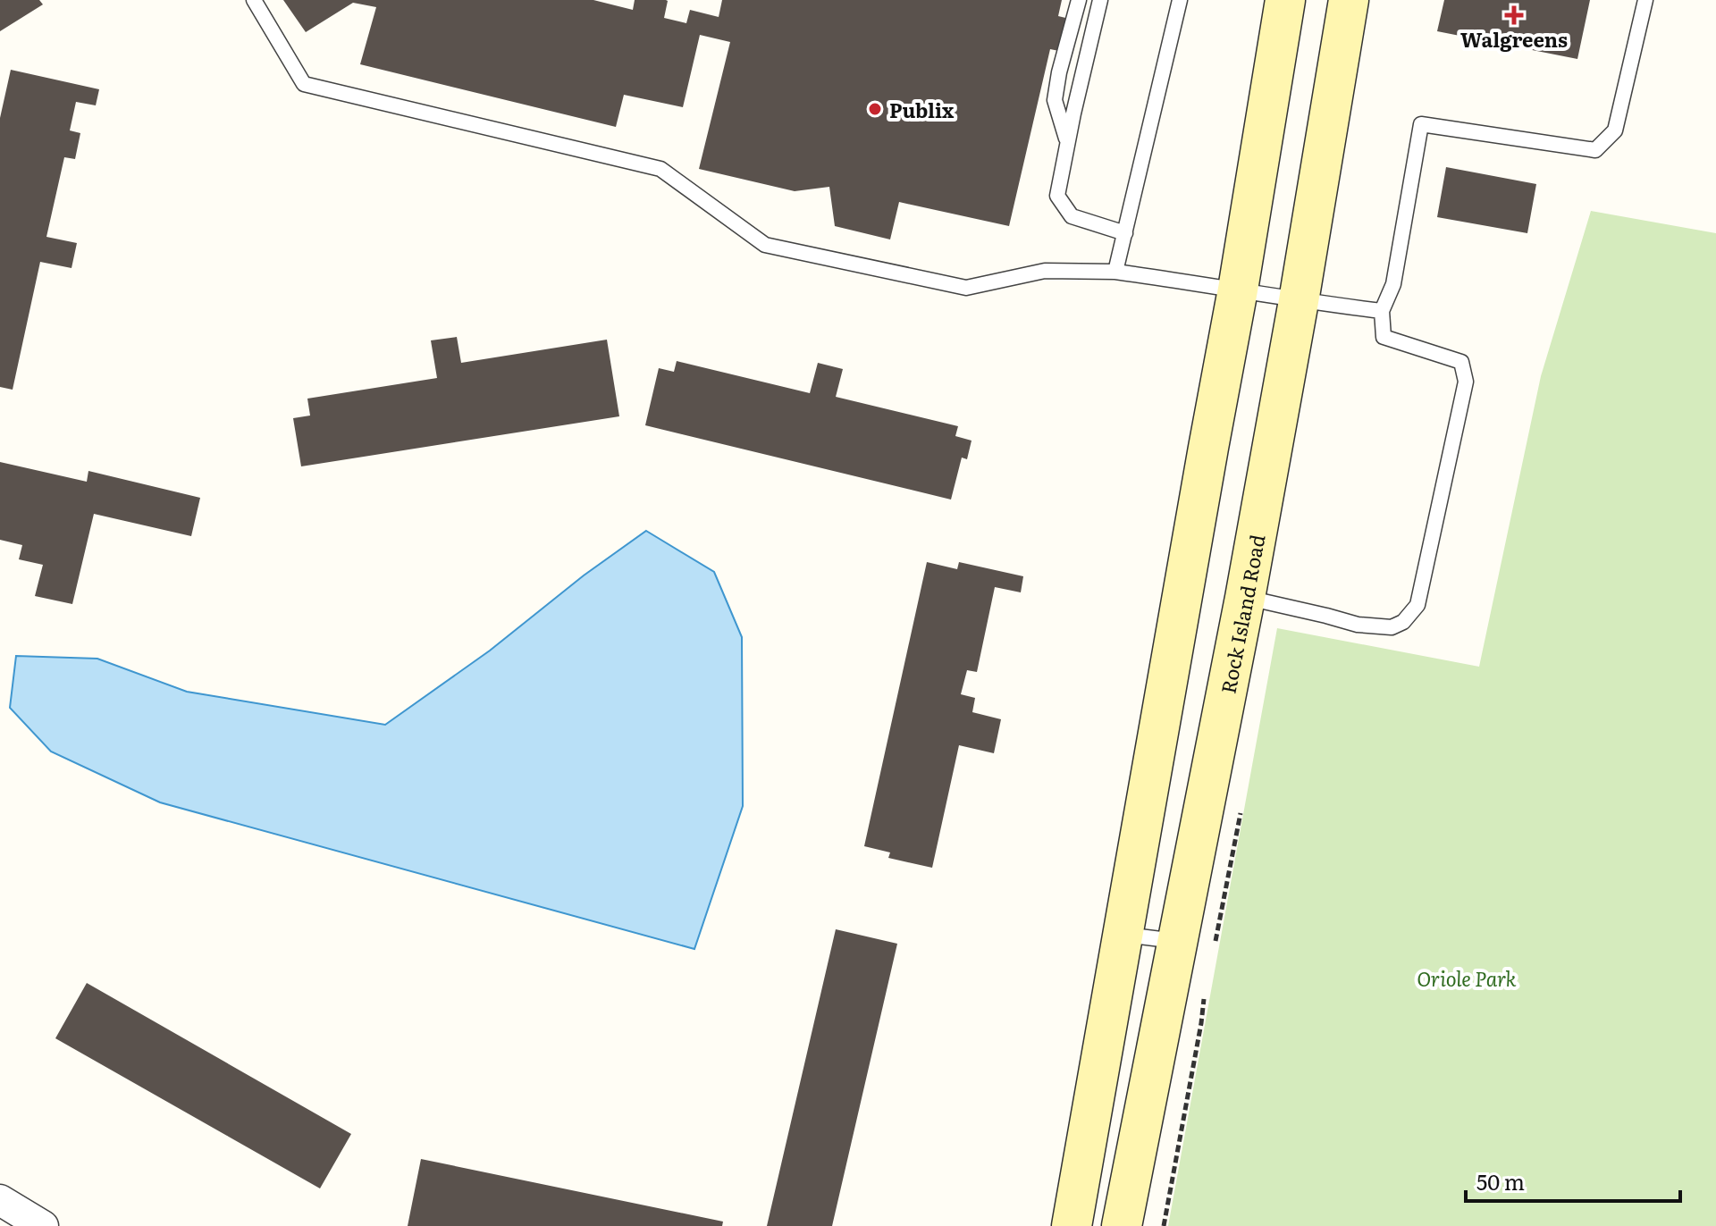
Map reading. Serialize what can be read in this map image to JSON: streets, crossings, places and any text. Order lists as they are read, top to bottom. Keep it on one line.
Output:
{"streets":{"main road":["Rock Island Road"]},"parks":["Oriole Park"],"places":{"health":["Walgreens"],"other":["Publix"]},"scale_bar":"50 m"}
